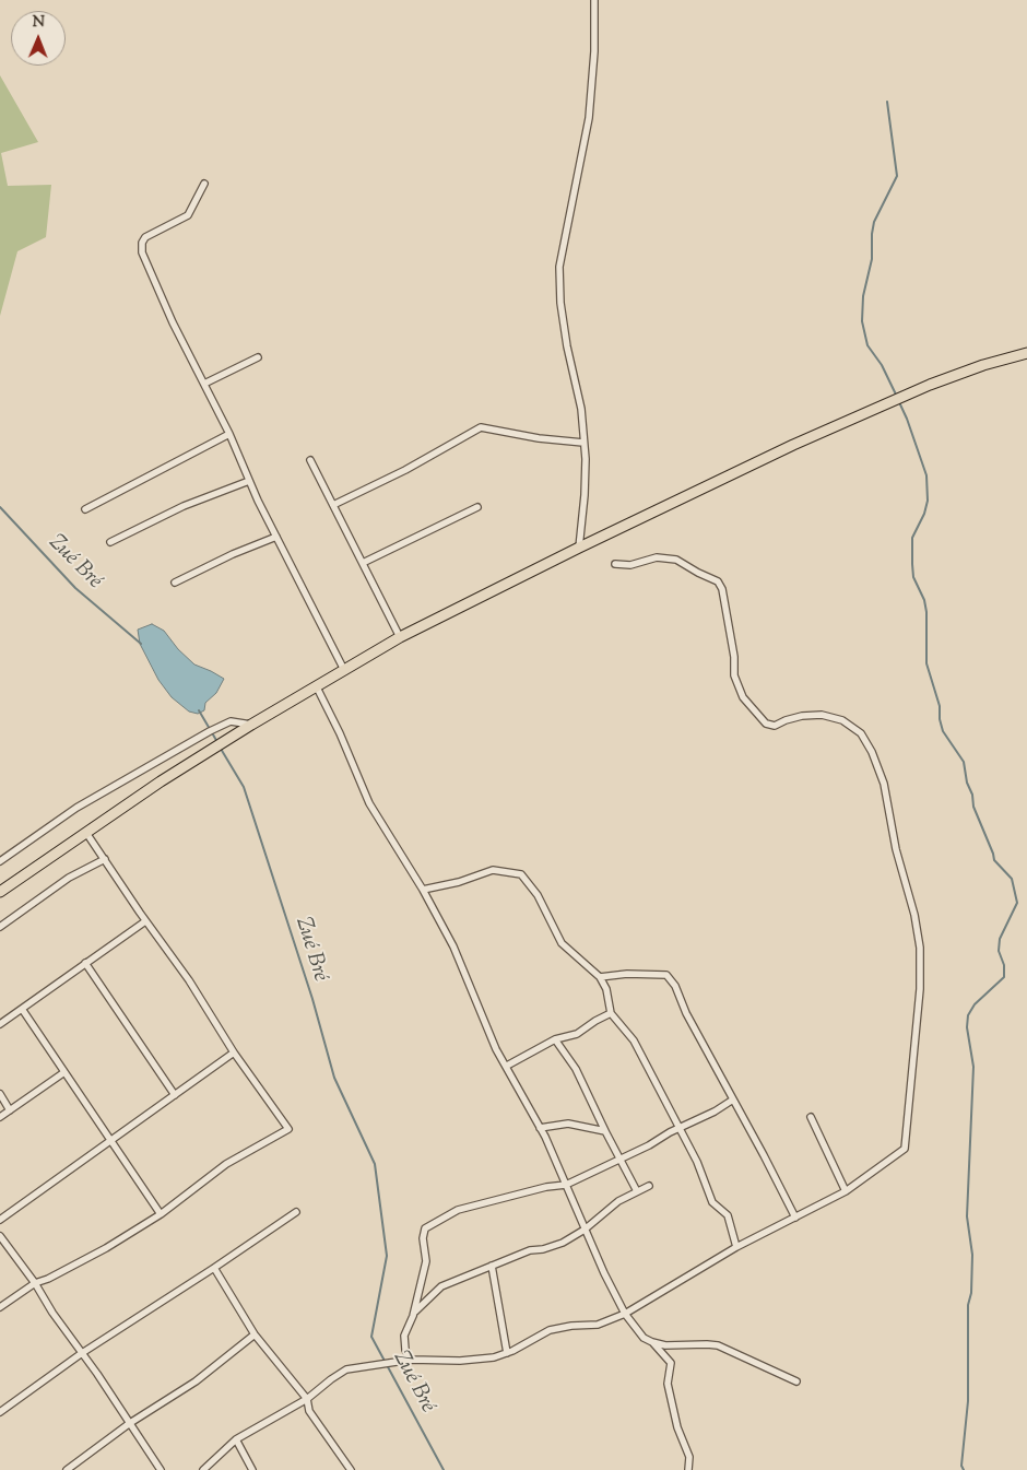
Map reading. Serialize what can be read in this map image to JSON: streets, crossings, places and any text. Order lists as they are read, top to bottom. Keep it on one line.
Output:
{"water":["Zué Bré"],"north":"top"}
